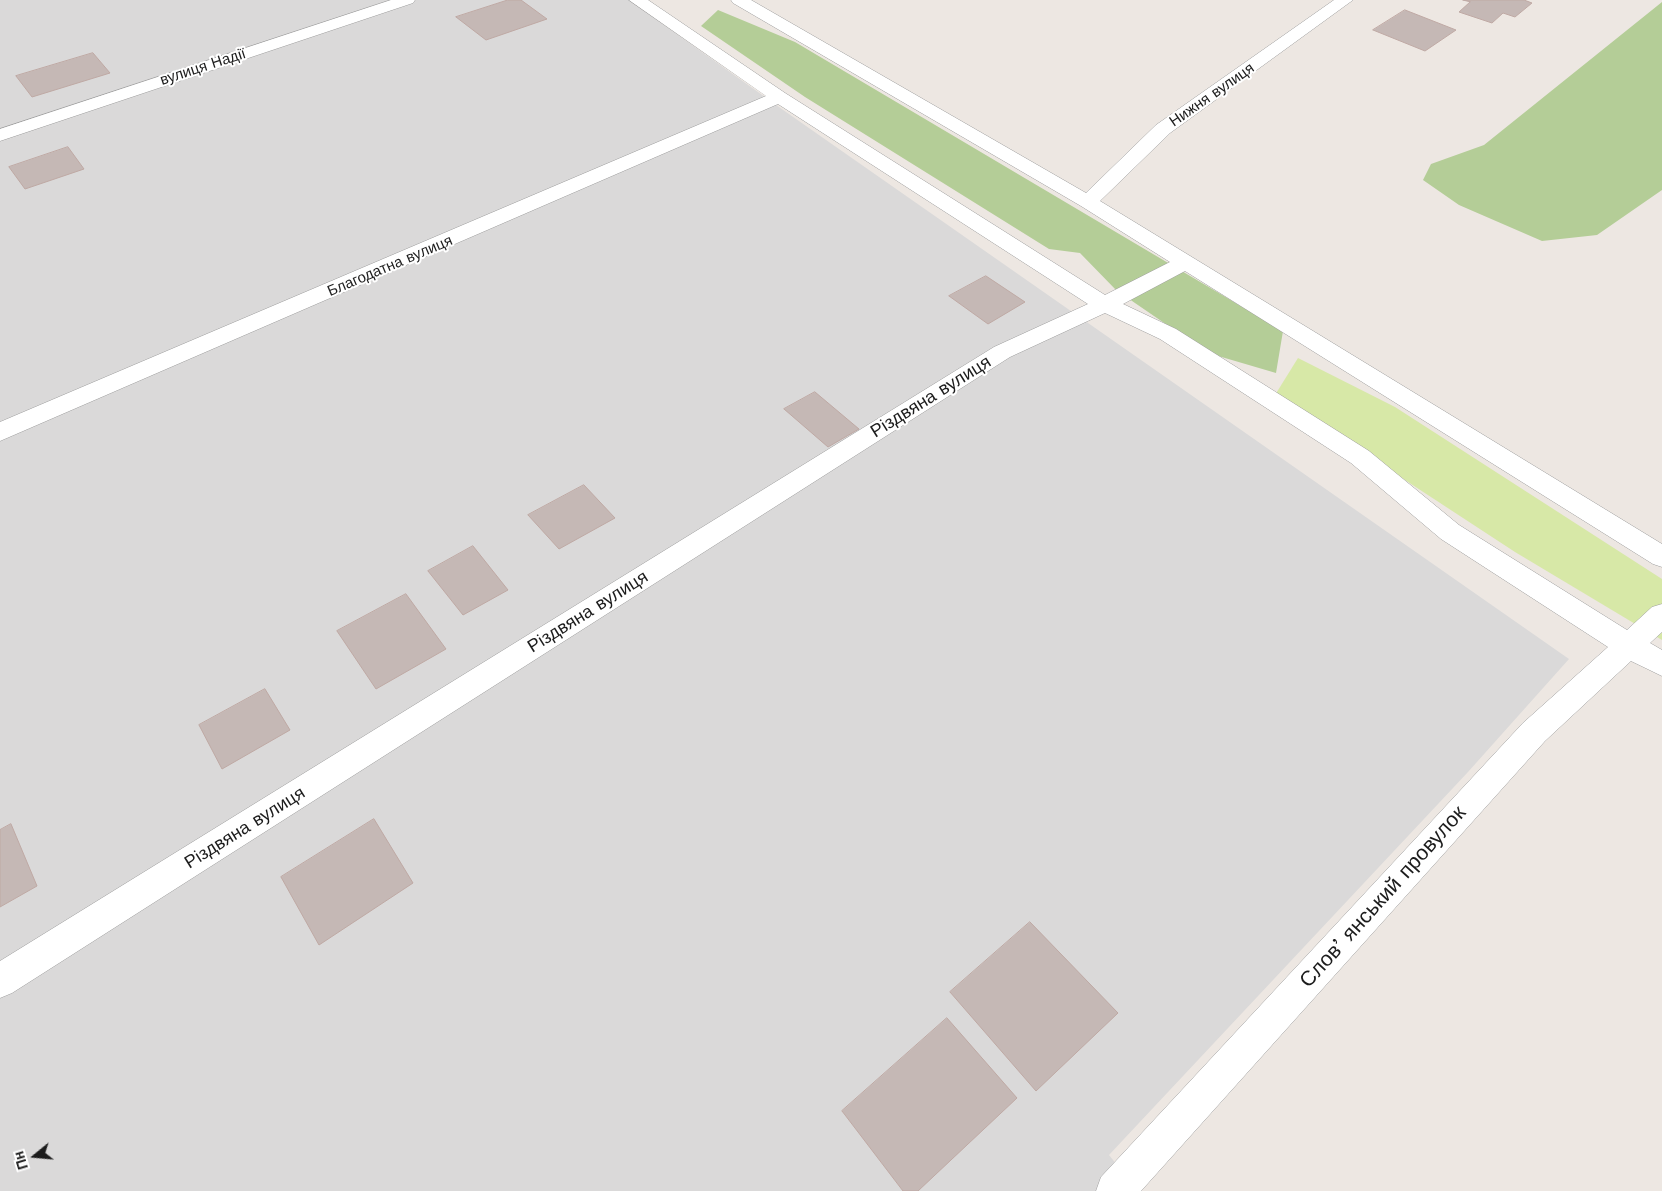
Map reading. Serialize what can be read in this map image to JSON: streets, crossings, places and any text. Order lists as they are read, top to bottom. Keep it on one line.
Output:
{"streets":{"street":["вулиця Надії","Нижня вулиця","Благодатна вулиця","Різдвяна вулиця","Словʼянський провулок"]},"north":"left"}
